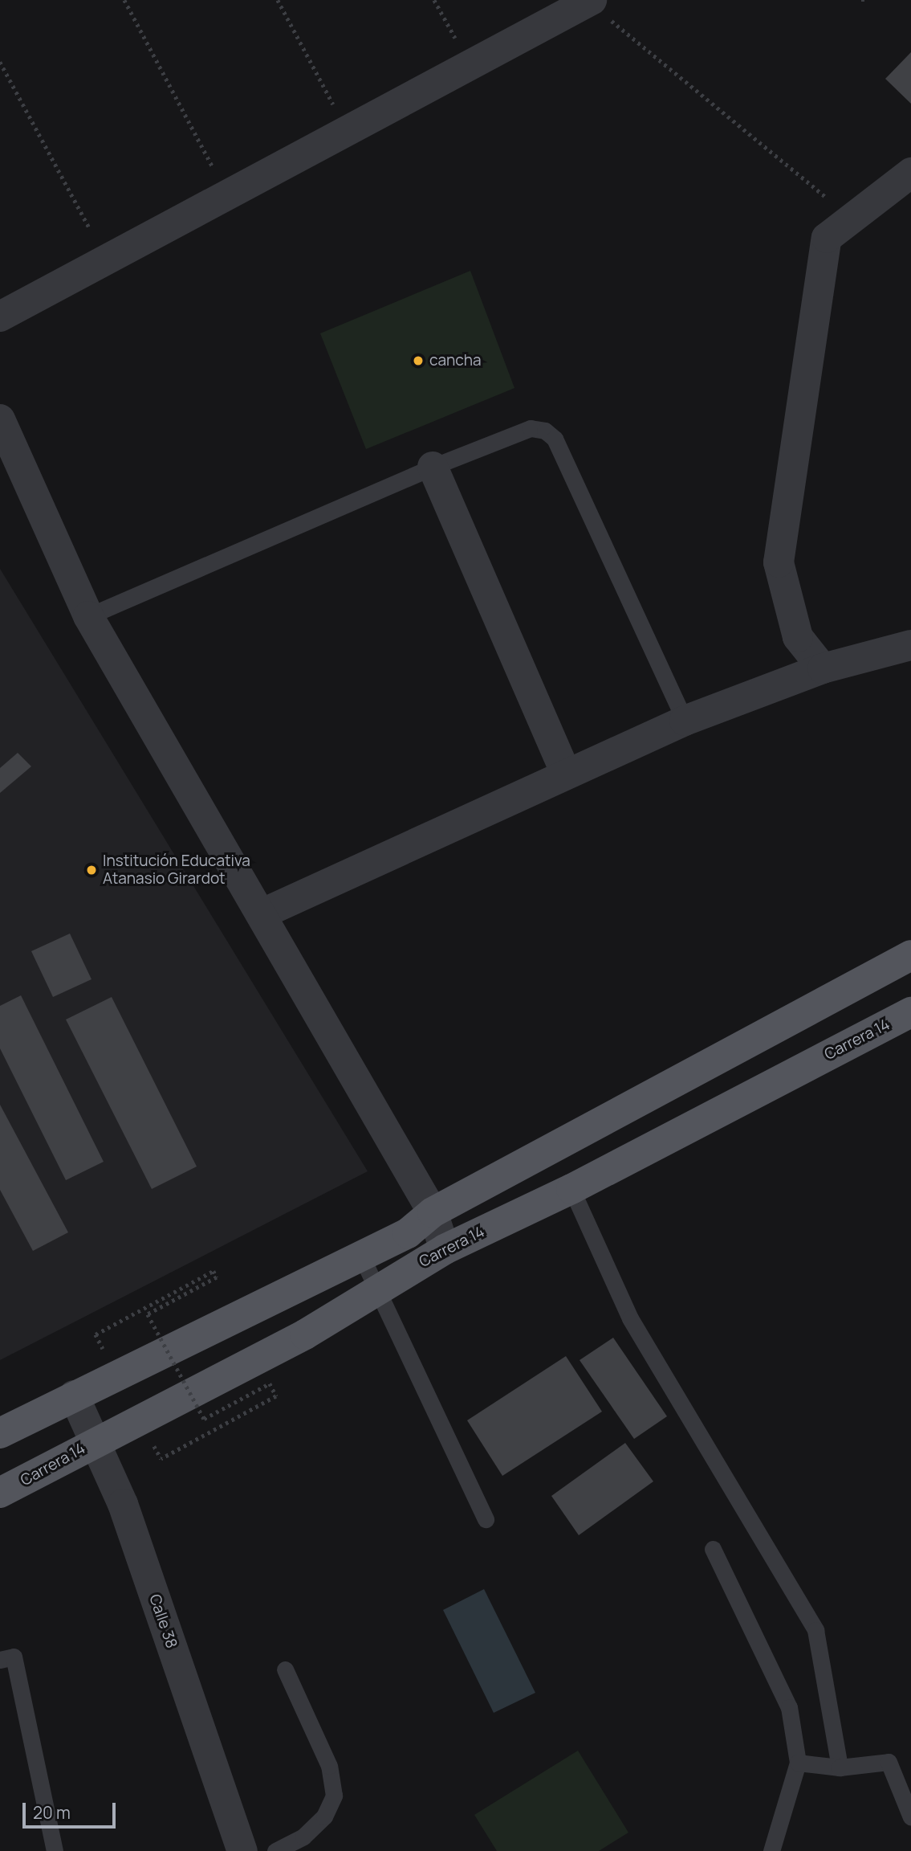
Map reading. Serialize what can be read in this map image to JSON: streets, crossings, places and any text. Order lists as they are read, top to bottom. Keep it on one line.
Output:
{"streets":{"main road":["Carrera 14"],"street":["Calle 38"]},"crossings":[["Carrera 14","Calle 38"]],"places":["cancha","Institución Educativa Atanasio Girardot"],"scale_bar":"20 m"}
